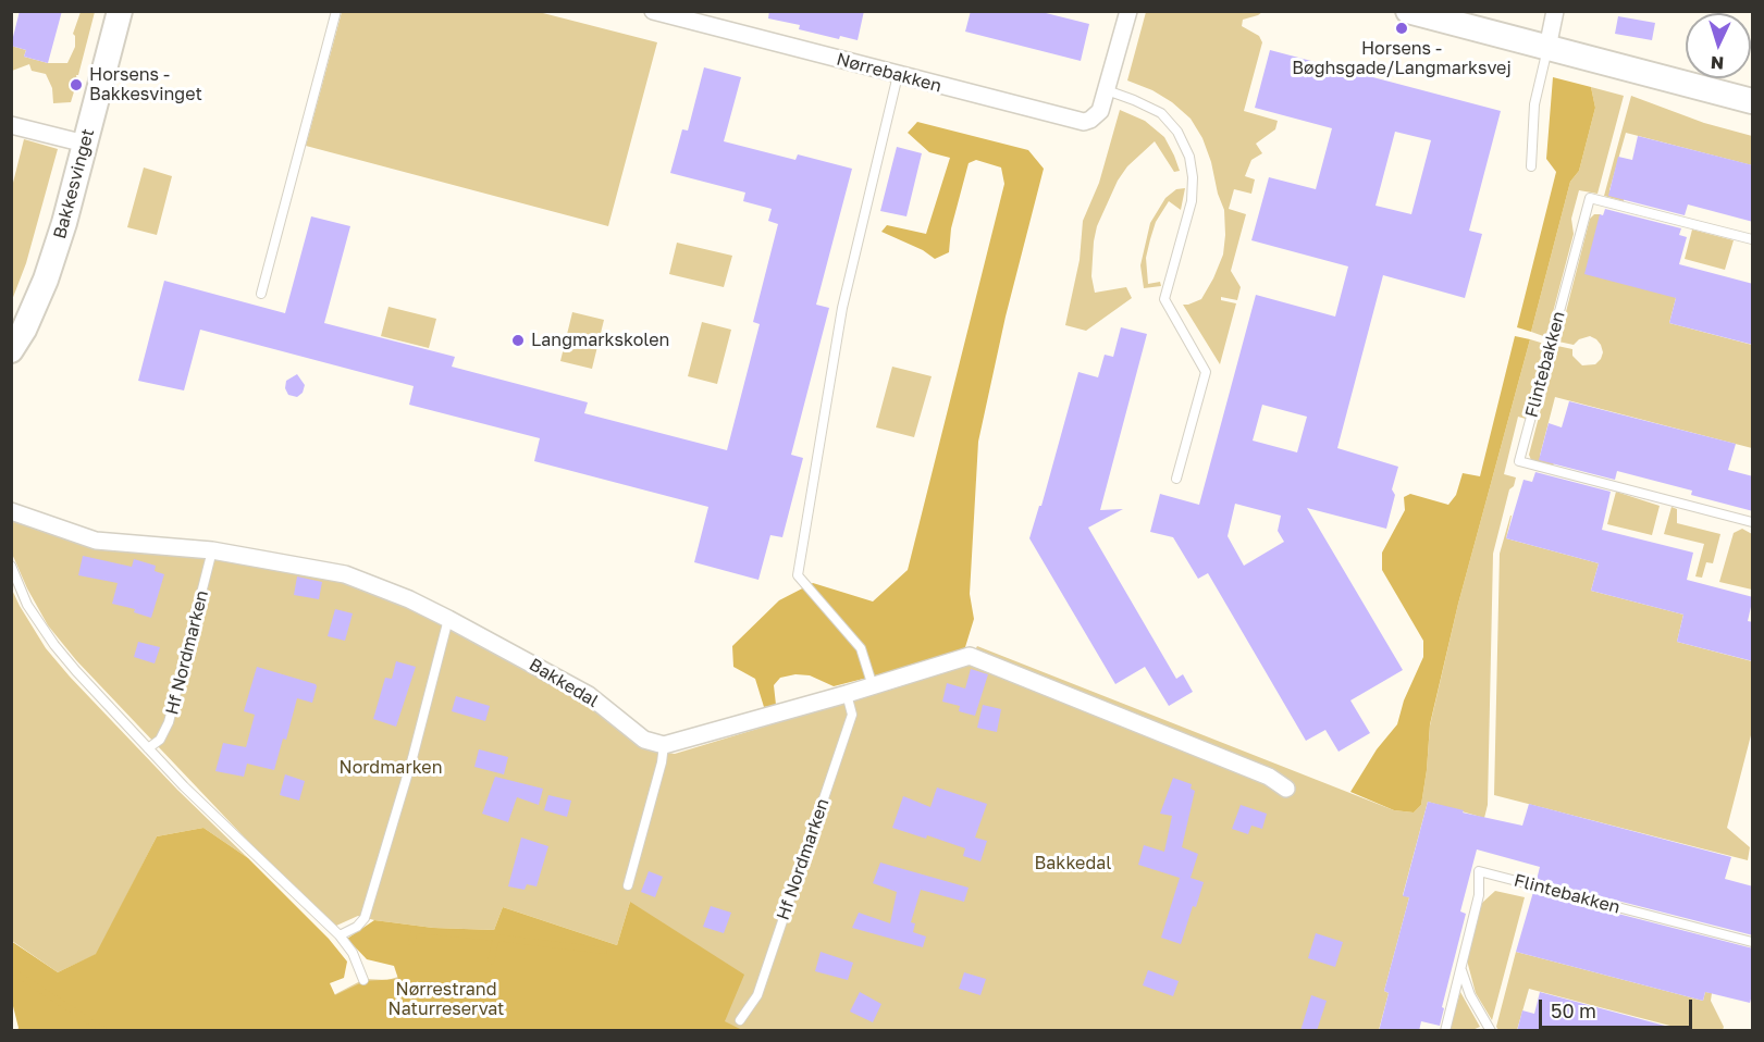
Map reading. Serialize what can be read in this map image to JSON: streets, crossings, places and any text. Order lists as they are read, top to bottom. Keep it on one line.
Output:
{"streets":{"street":["Nørrebakken","Bakkesvinget","Bakkedal"],"lane":["Flintebakken","Hf Nordmarken"]},"crossings":[["Hf Nordmarken","Bakkedal"]],"parks":["Nordmarken","Bakkedal","Nørrestrand Naturreservat"],"places":["Horsens - Bøghsgade/Langmarksvej","Horsens - Bakkesvinget","Langmarkskolen"],"scale_bar":"50 m","north":"bottom"}
